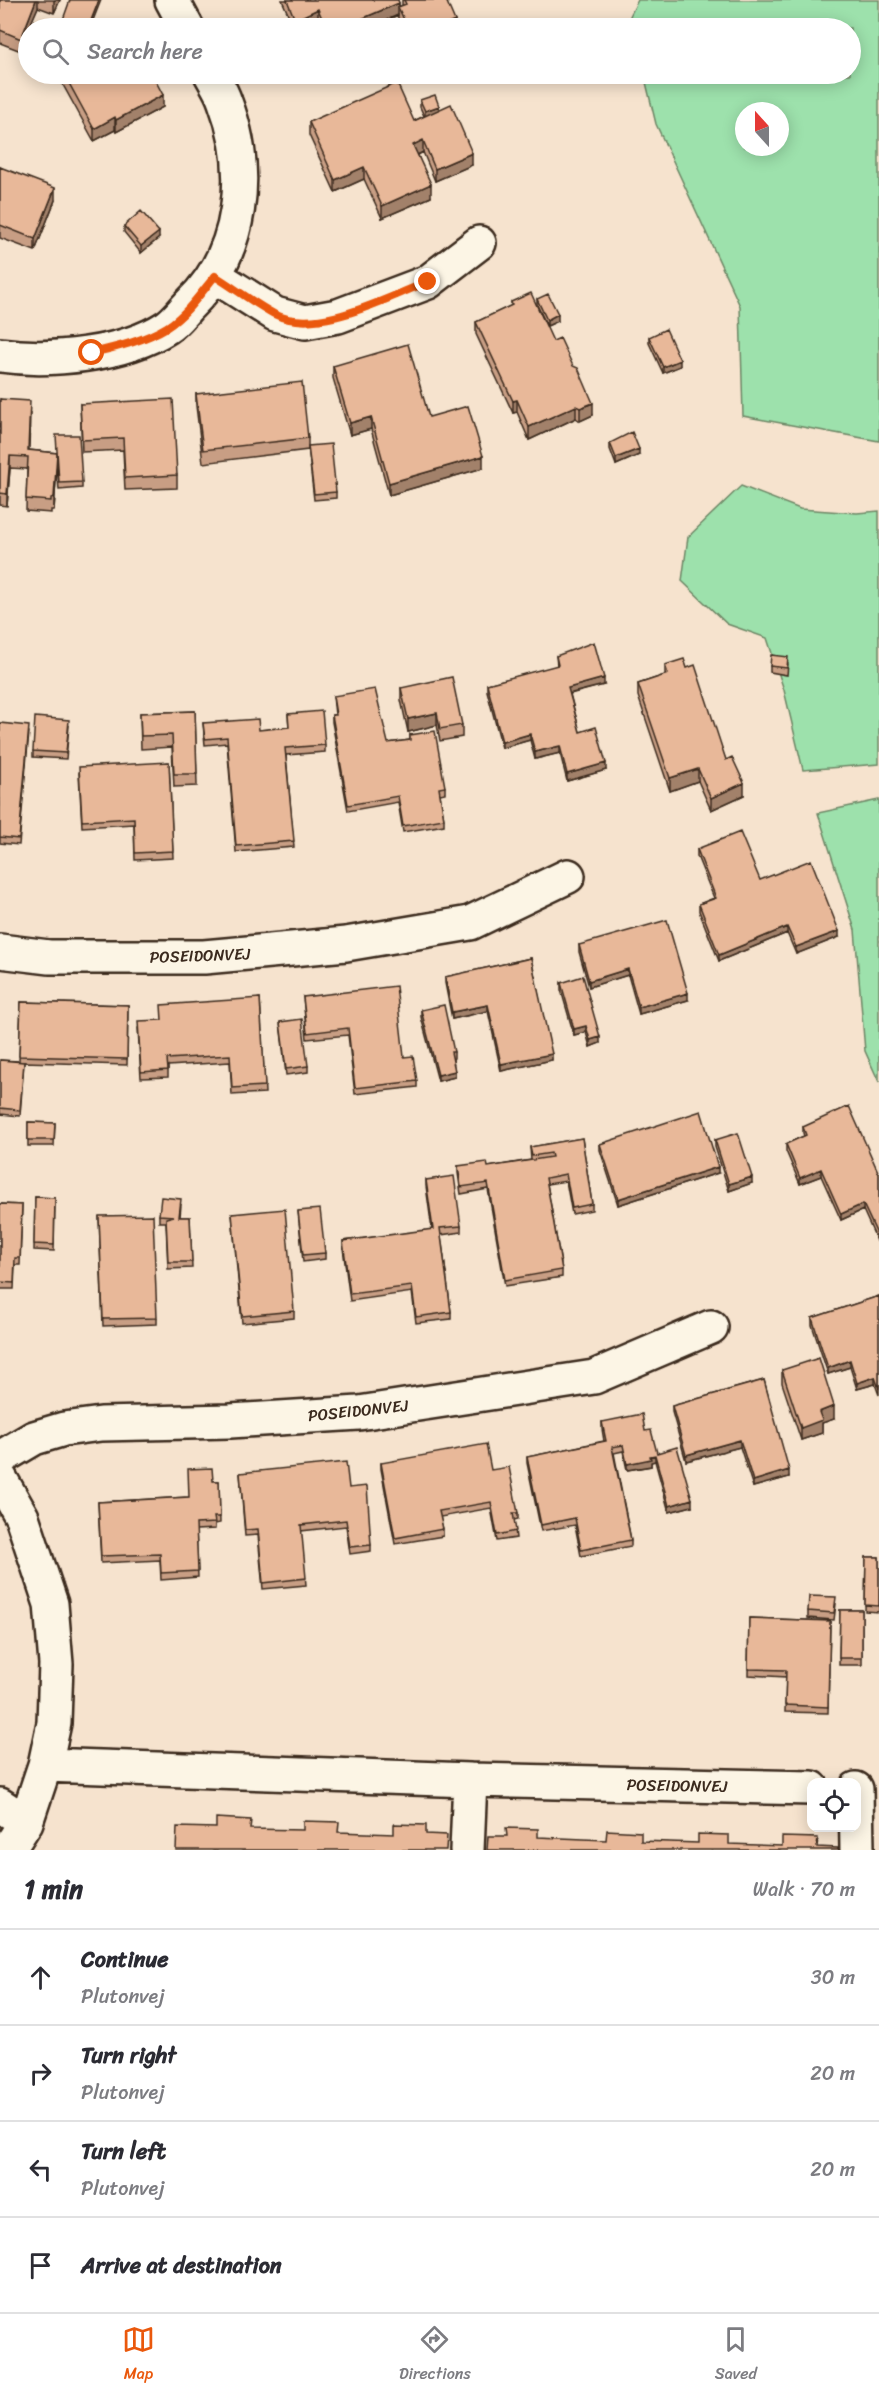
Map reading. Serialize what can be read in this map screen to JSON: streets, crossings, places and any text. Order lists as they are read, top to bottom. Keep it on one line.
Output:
{"streets":{"street":["POSEIDONVEJ"]},"north":"top","page":{"search":"Search here","heading":["1 min","Walk · 70 m"],"list":[["Continue","Plutonvej","30 m"],["Turn right","Plutonvej","20 m"],["Turn left","Plutonvej","20 m"],"Arrive at destination"],"nav":["Map","Directions","Saved"]}}
